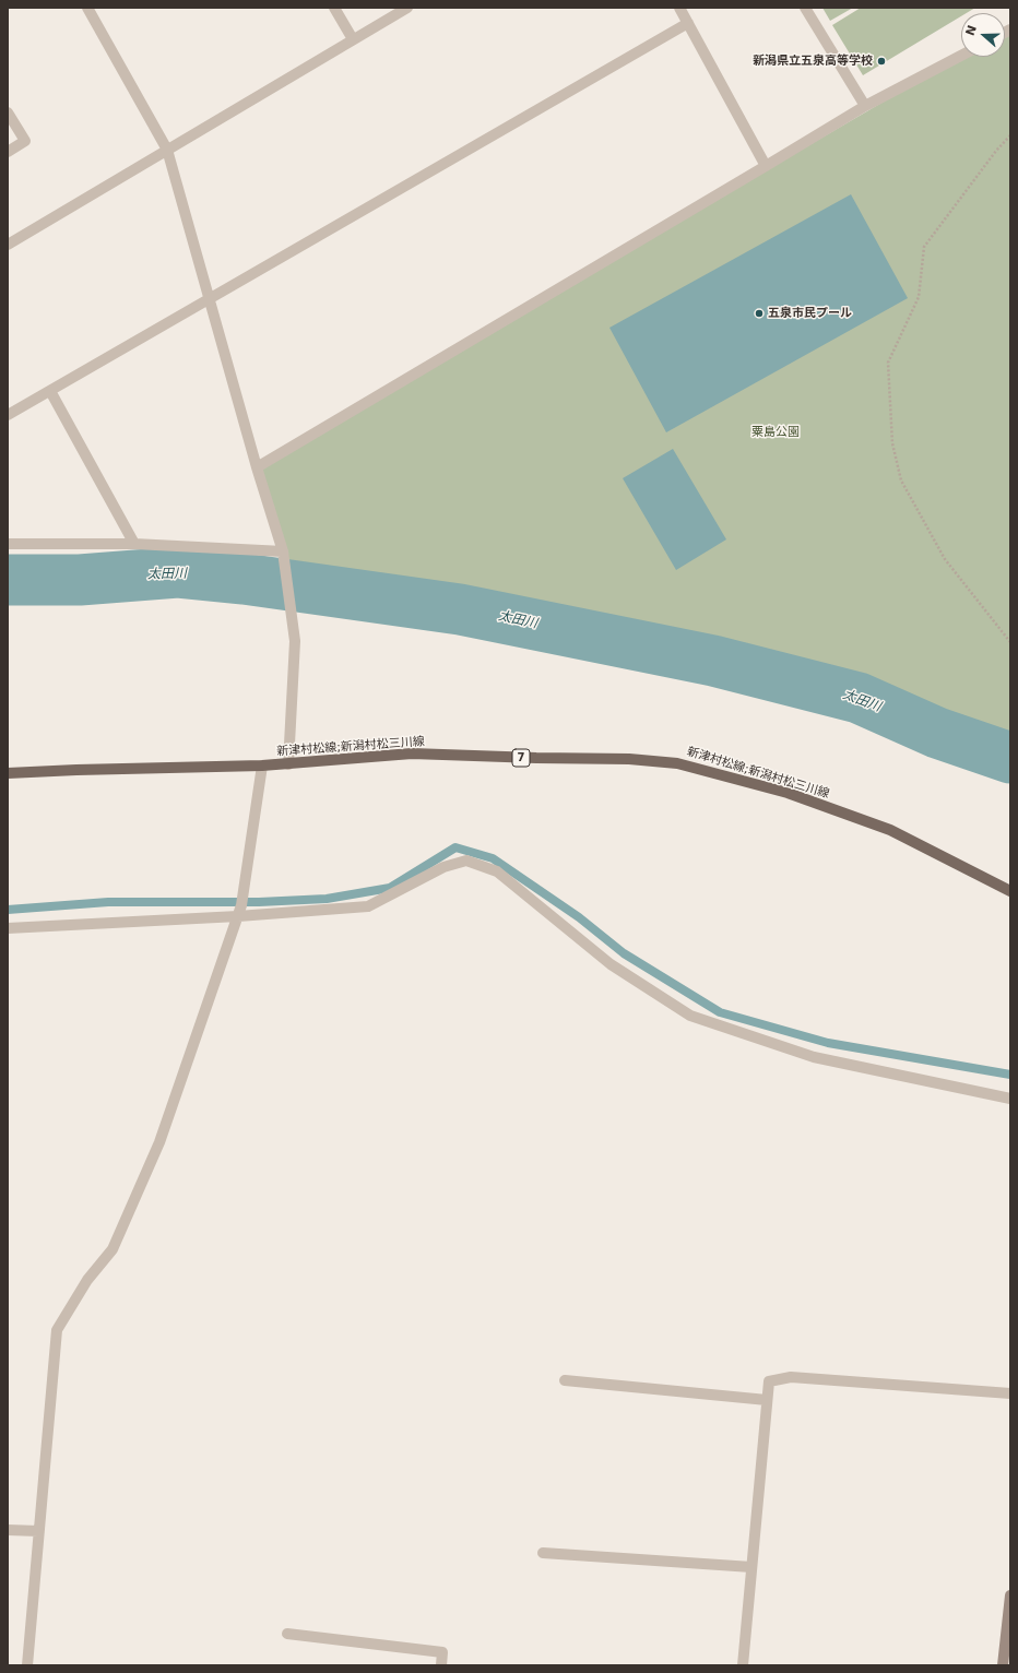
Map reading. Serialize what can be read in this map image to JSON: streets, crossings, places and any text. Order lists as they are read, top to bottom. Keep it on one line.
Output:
{"streets":{"main road":["新津村松線;新潟村松三川線","7"]},"water":["太田川"],"parks":["粟島公園"],"places":["新潟県立五泉高等学校","五泉市民プール"],"north":"left"}
